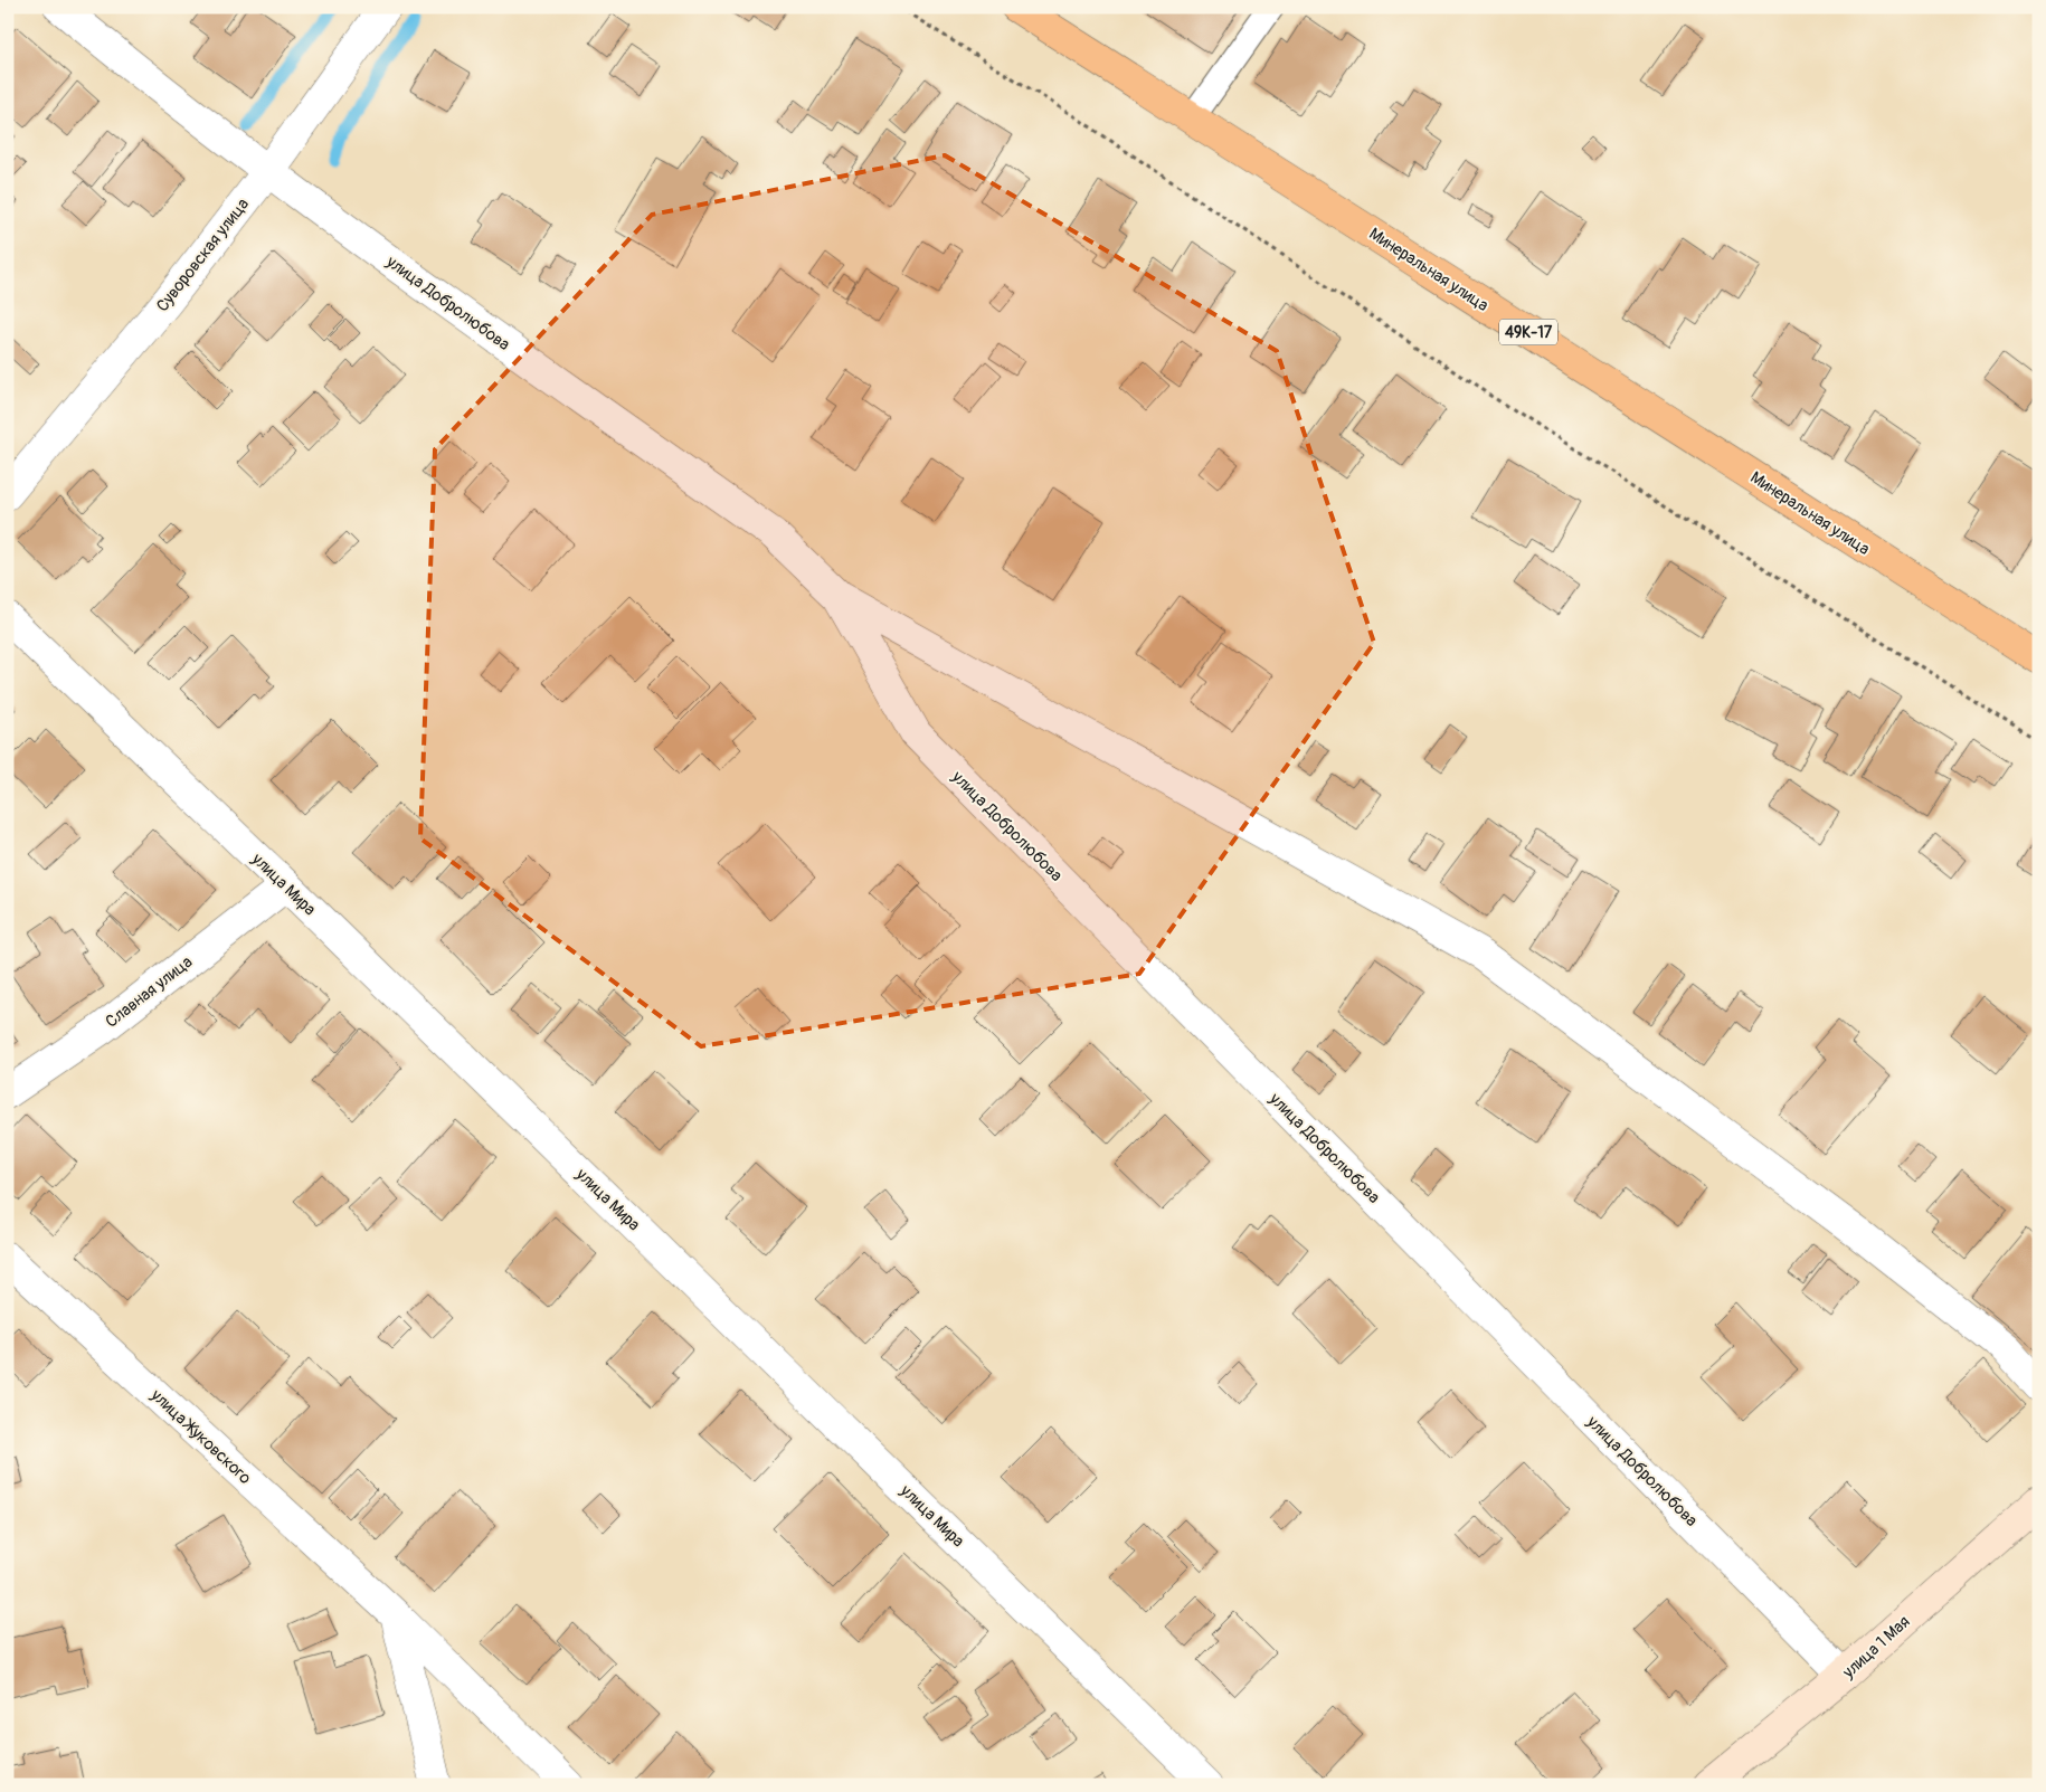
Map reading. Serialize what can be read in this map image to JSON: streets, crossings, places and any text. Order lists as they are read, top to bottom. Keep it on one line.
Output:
{"streets":{"main road":["Минеральная улица","49К-17","улица 1 Мая"],"street":["Суворовская улица","улица Добролюбова","улица Мира","Славная улица","улица Жуковского"]},"crossings":[["Суворовская улица","улица Добролюбова"],["улица Добролюбова","улица 1 Мая"],["улица Мира","Славная улица"]]}
